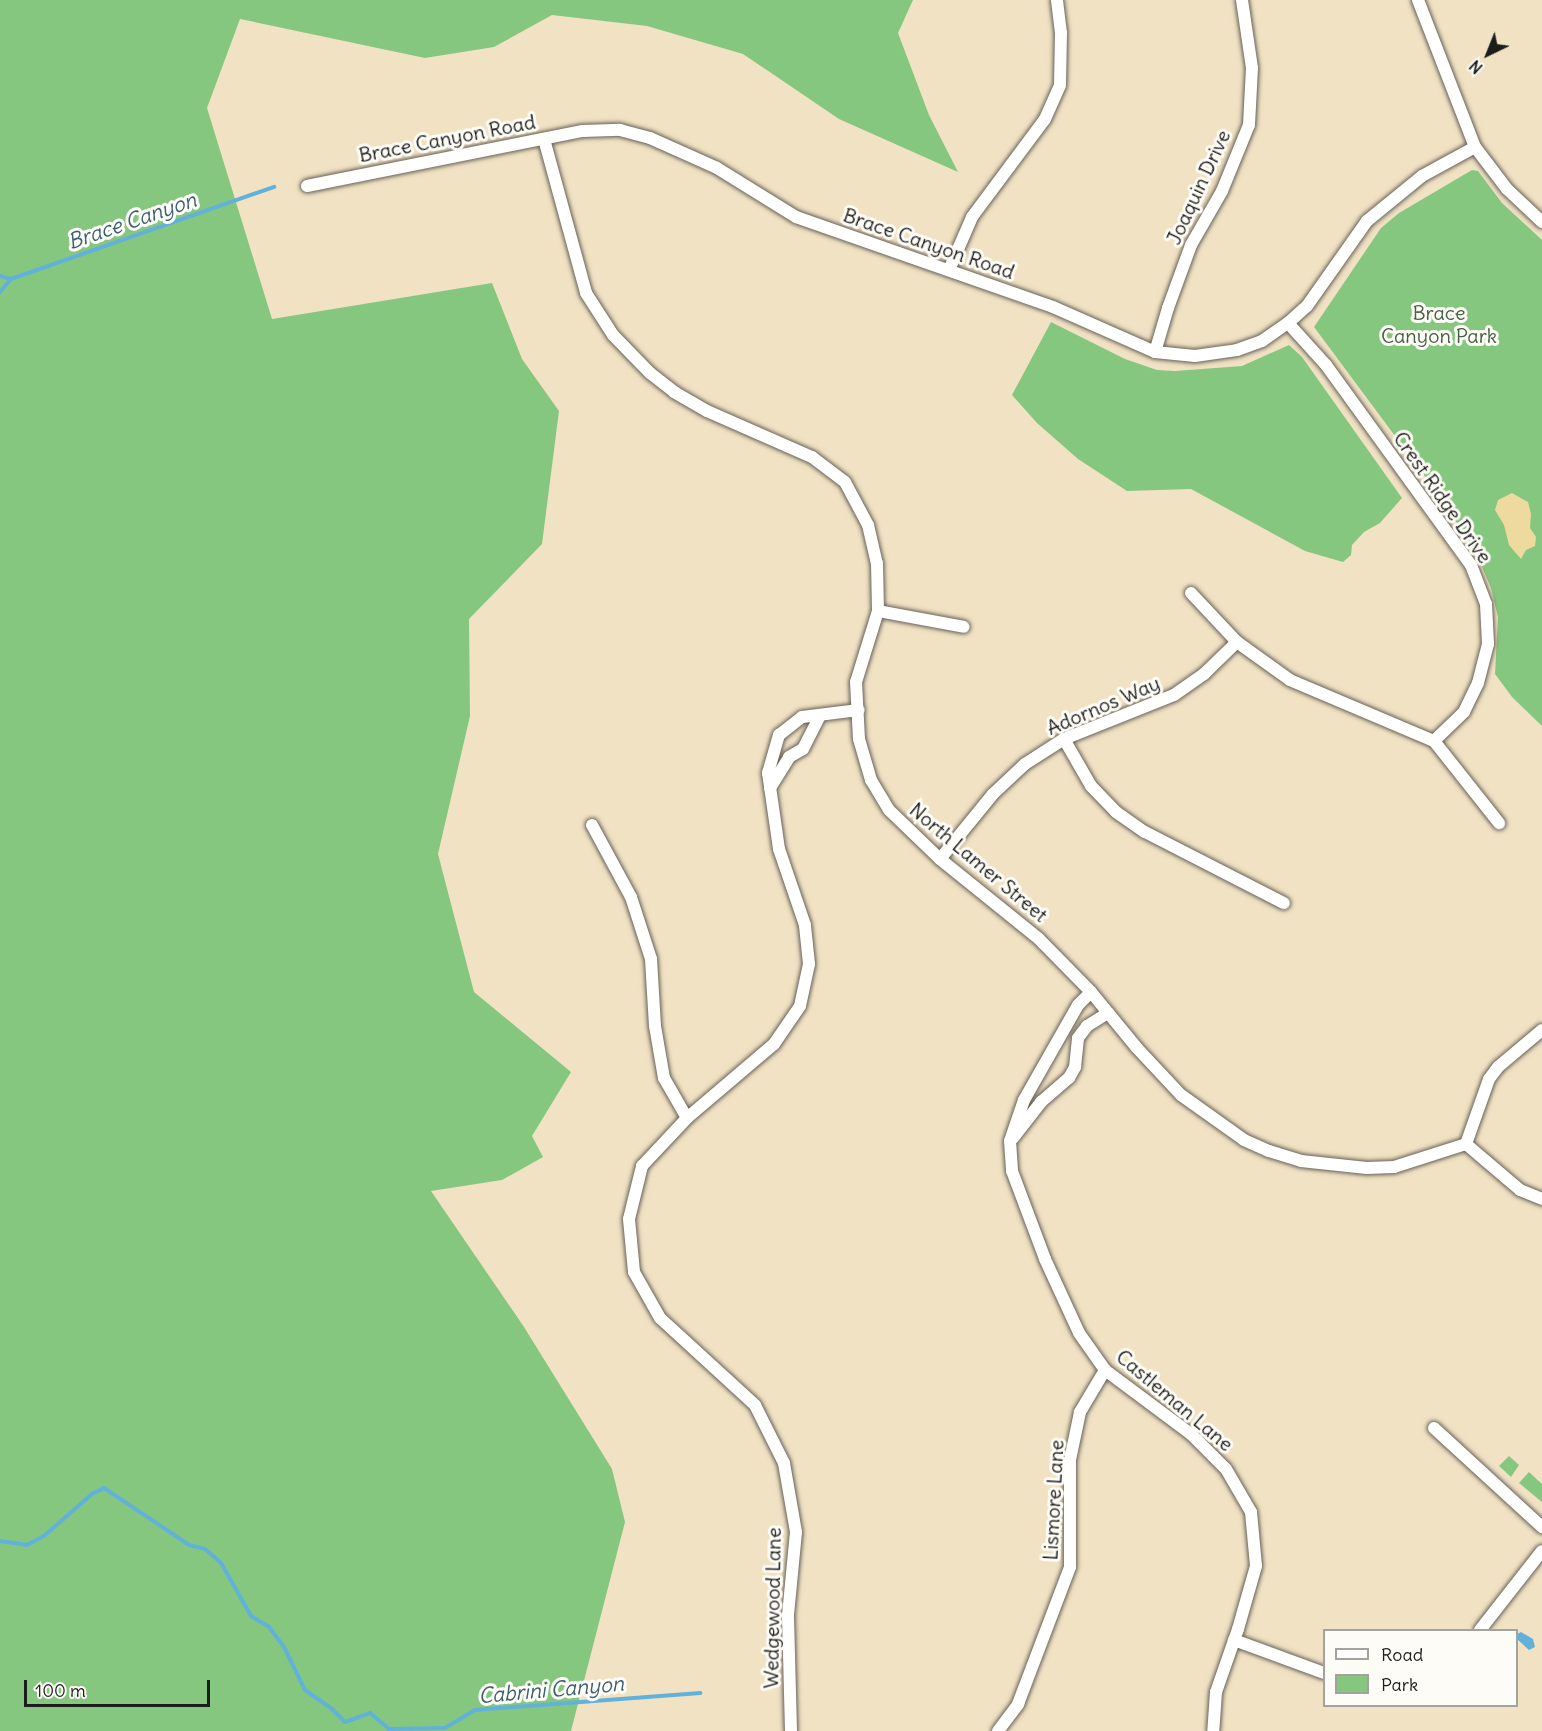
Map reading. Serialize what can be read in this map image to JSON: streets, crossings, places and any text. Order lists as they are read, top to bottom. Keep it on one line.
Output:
{"streets":{"street":["Brace Canyon Road","Joaquin Drive","Crest Ridge Drive","Adornos Way","North Lamer Street","Castleman Lane","Lismore Lane","Wedgewood Lane"]},"crossings":[["Brace Canyon Road","Joaquin Drive"],["Brace Canyon Road","Crest Ridge Drive"],["Brace Canyon Road","North Lamer Street"],["Adornos Way","North Lamer Street"],["North Lamer Street","Castleman Lane"],["North Lamer Street","Wedgewood Lane"],["Castleman Lane","Lismore Lane"]],"water":["Brace Canyon","Cabrini Canyon"],"parks":["Brace Canyon Park"],"legend":["Road","Park"],"scale_bar":"100 m","north":"bottom left"}
